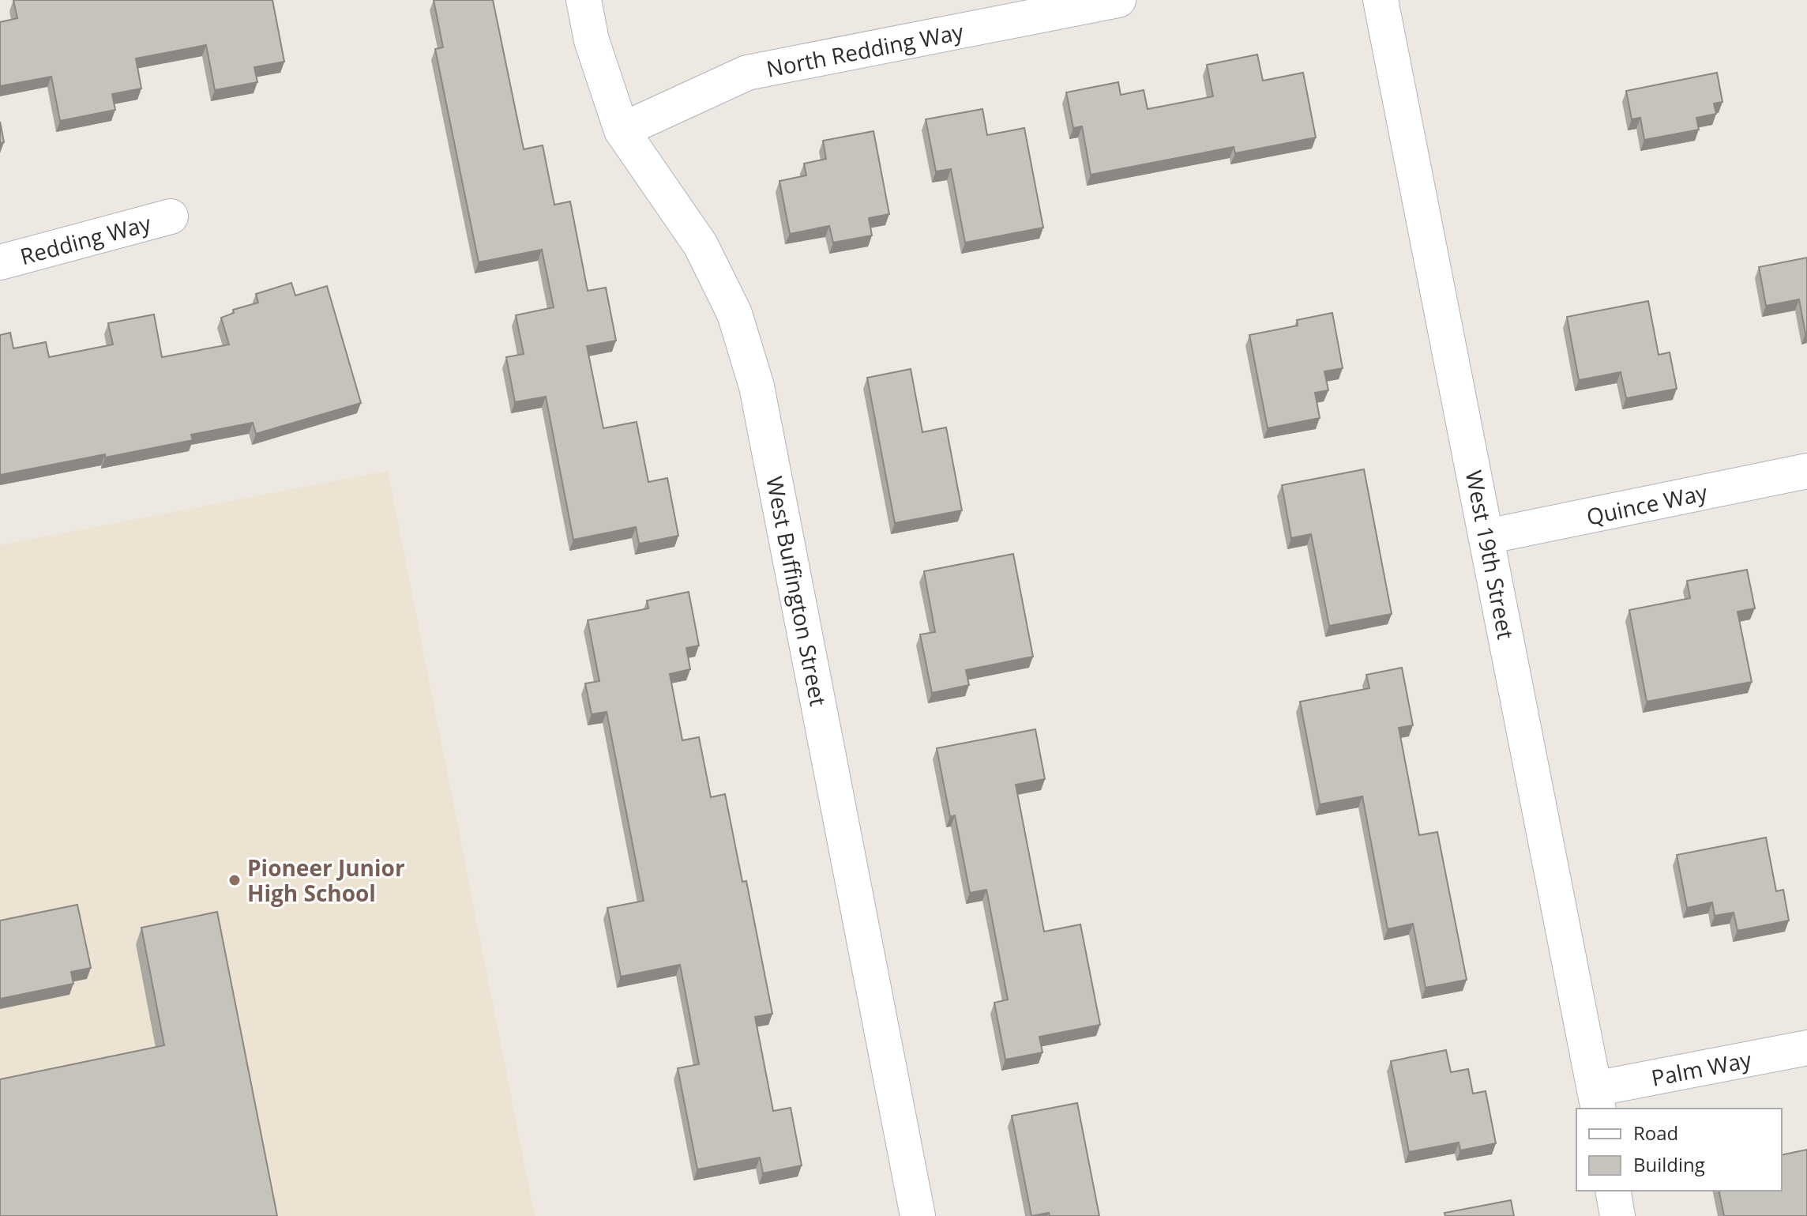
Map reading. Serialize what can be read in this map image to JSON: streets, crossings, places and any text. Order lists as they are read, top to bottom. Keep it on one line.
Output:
{"streets":{"street":["North Redding Way","Redding Way","Quince Way","West 19th Street","West Buffington Street","Palm Way"]},"crossings":[["North Redding Way","West Buffington Street"],["Quince Way","West 19th Street"],["West 19th Street","Palm Way"]],"places":["Pioneer Junior High School"],"legend":["Road","Building"]}
